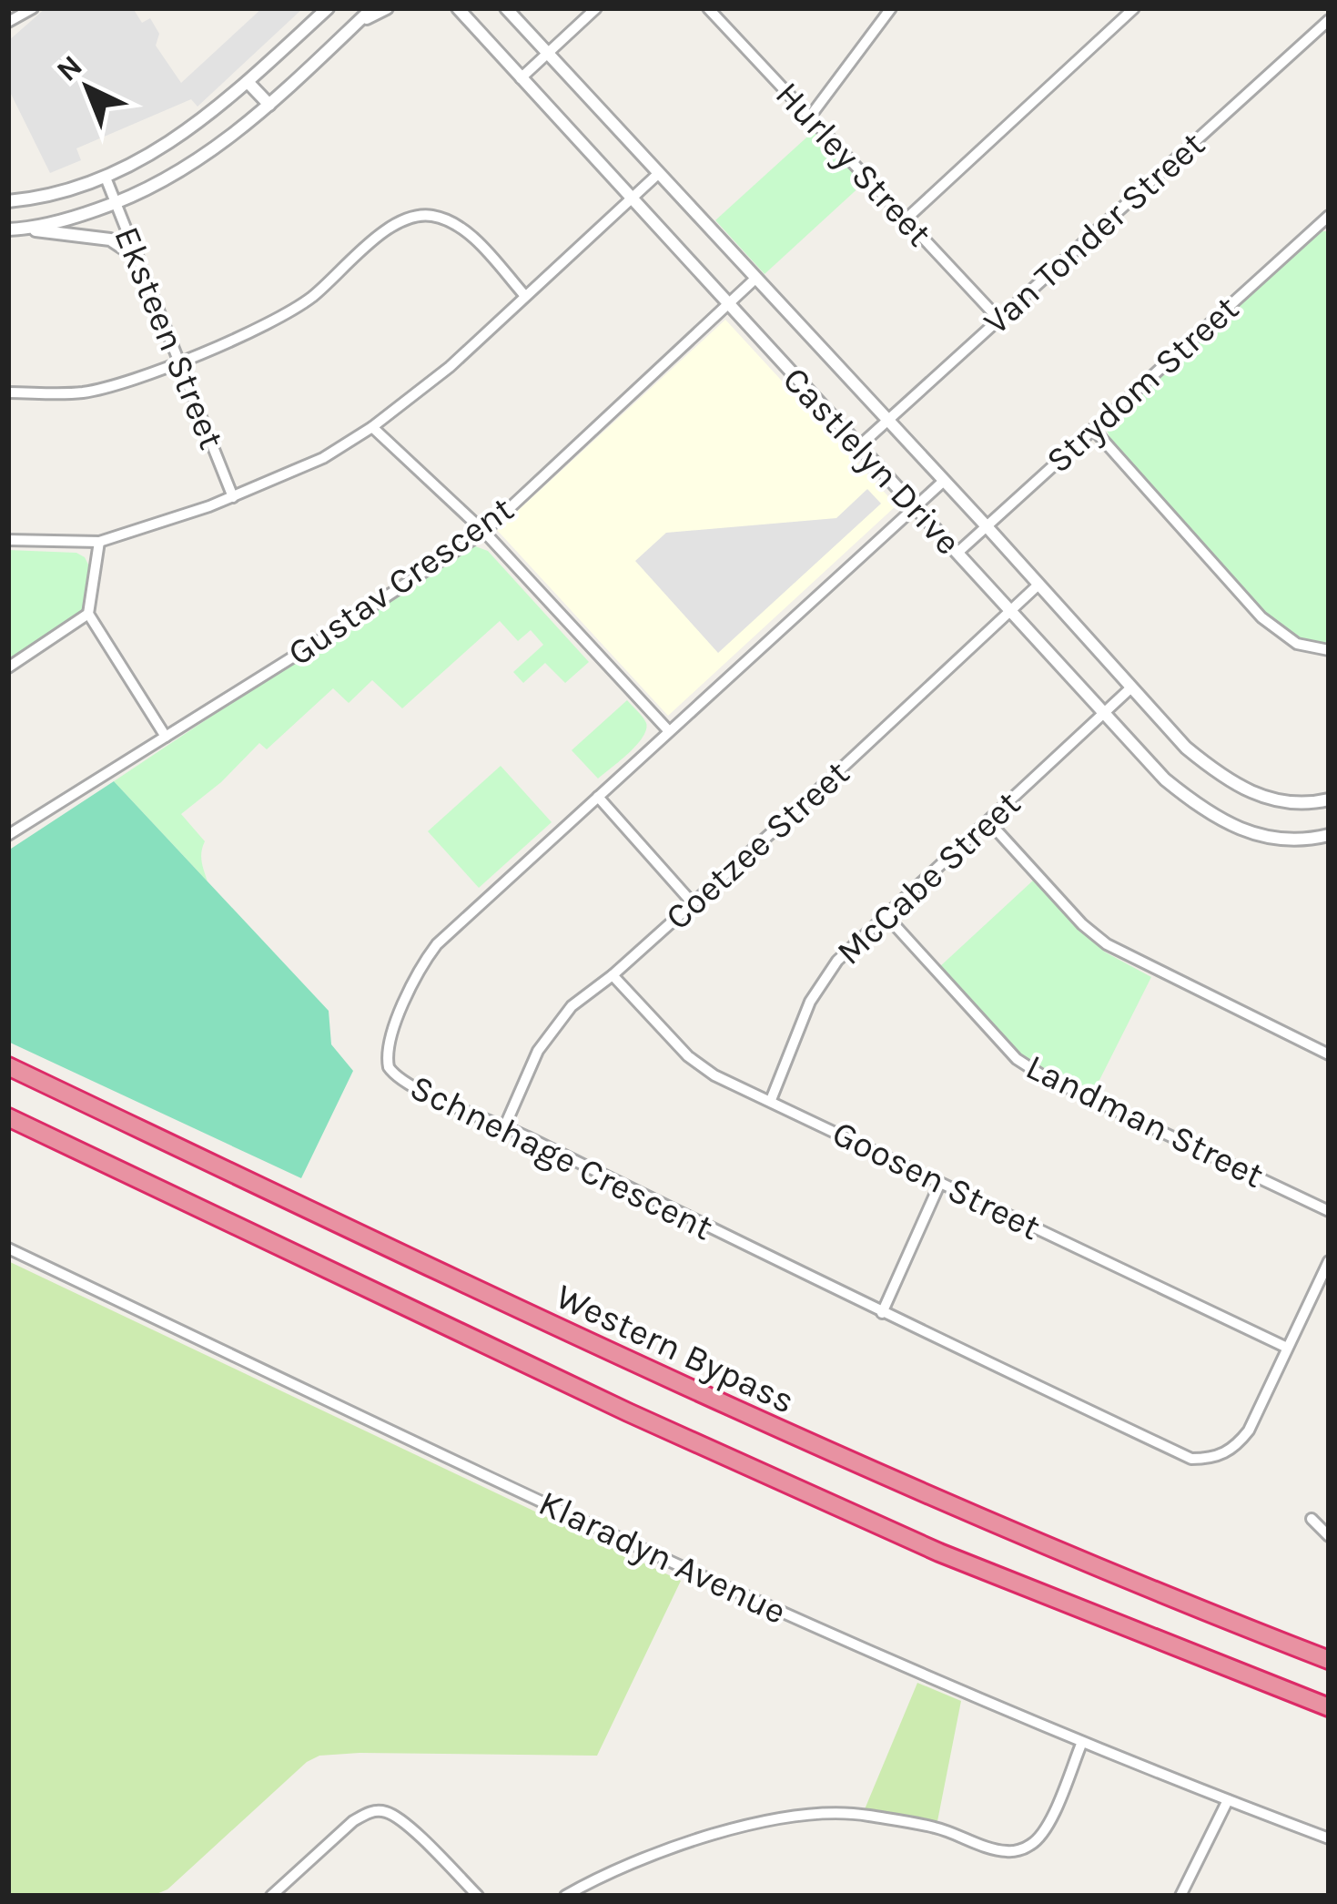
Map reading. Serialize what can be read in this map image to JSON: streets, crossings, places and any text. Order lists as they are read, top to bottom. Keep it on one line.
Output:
{"streets":{"highway":["Western Bypass"],"street":["Hurley Street","Van Tonder Street","Eksteen Street","Strydom Street","Castlelyn Drive","Gustav Crescent","Coetzee Street","McCabe Street","Landman Street","Schnehage Crescent","Goosen Street","Klaradyn Avenue"]},"crossings":[["Hurley Street","Van Tonder Street"],["Van Tonder Street","Castlelyn Drive"],["Strydom Street","Castlelyn Drive"],["Castlelyn Drive","Gustav Crescent"],["Castlelyn Drive","Coetzee Street"],["Castlelyn Drive","McCabe Street"],["Castlelyn Drive","Schnehage Crescent"],["Coetzee Street","Schnehage Crescent"],["Coetzee Street","Goosen Street"],["McCabe Street","Landman Street"],["McCabe Street","Goosen Street"],["Schnehage Crescent","Goosen Street"]],"north":"top left"}
